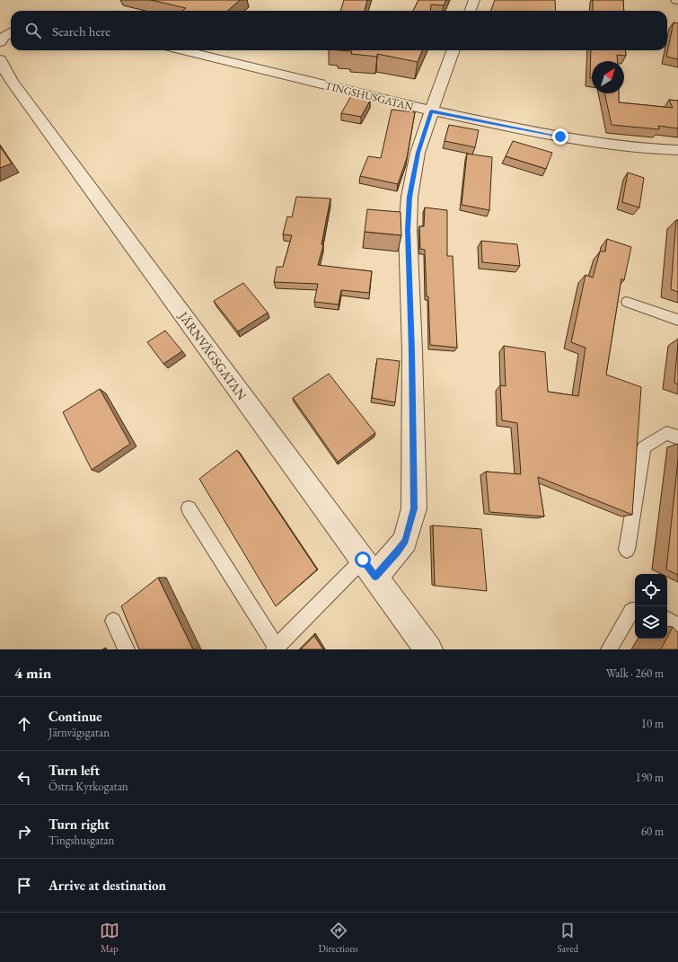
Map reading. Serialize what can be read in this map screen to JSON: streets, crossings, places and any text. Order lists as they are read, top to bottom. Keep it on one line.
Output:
{"streets":{"street":["TINGSHUSGATAN","JÄRNVÄGSGATAN"]},"north":"top right","page":{"search":"Search here","heading":["4 min","Walk · 260 m"],"list":[["Continue","Järnvägsgatan","10 m"],["Turn left","Östra Kyrkogatan","190 m"],["Turn right","Tingshusgatan","60 m"],"Arrive at destination"],"nav":["Map","Directions","Saved"]}}
